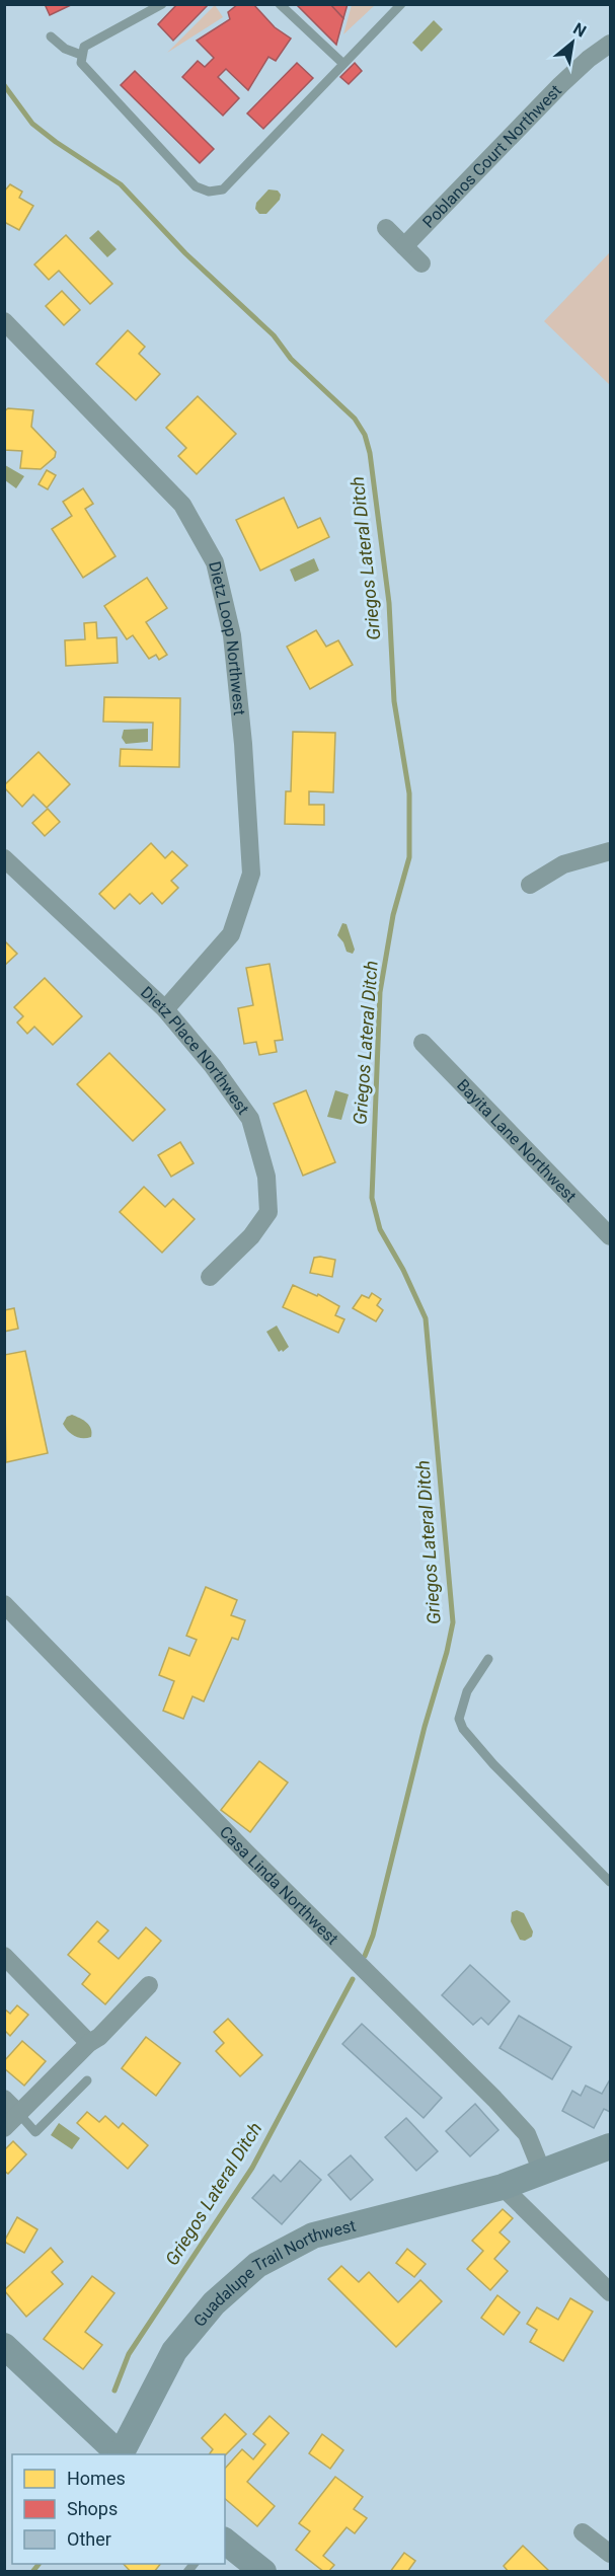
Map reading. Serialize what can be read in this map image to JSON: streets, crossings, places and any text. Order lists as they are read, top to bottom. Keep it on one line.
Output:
{"streets":{"street":["Poblanos Court Northwest","Dietz Loop Northwest","Dietz Place Northwest","Bayita Lane Northwest","Casa Linda Northwest","Guadalupe Trail Northwest"]},"crossings":[["Dietz Loop Northwest","Dietz Place Northwest"],["Casa Linda Northwest","Guadalupe Trail Northwest"]],"water":["Griegos Lateral Ditch"],"legend":["Homes","Shops","Other"],"north":"top right"}
